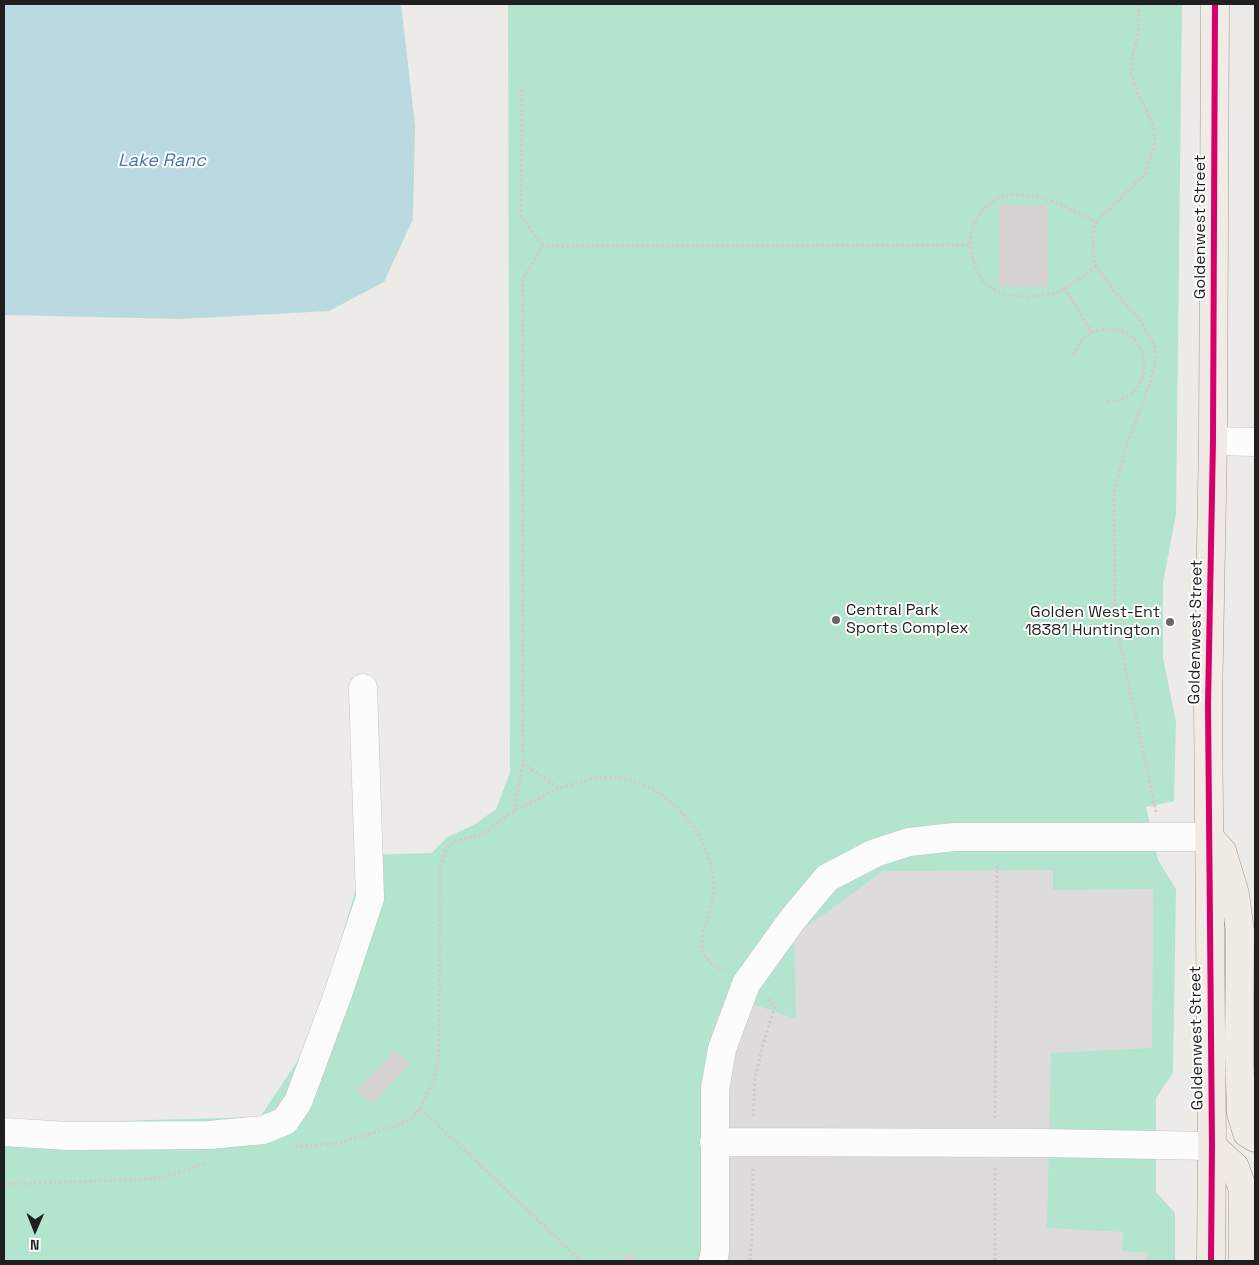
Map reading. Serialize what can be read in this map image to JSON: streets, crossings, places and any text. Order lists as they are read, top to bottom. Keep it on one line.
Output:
{"streets":{"main road":["Goldenwest Street"]},"water":["Lake Ranc"],"places":["Central Park Sports Complex","Golden West-Ent 18381 Huntington"],"north":"bottom"}
